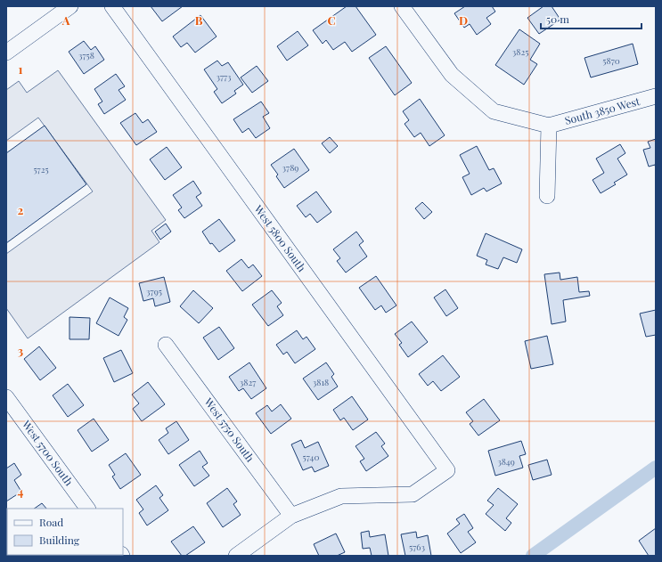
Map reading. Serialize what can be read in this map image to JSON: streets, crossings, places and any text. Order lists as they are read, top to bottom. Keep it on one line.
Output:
{"streets":{"street":["South 3850 West","West 5800 South","West 5750 South","West 5700 South"]},"crossings":[["West 5800 South","West 5750 South"]],"house_numbers":["3825","3758","5870","3773","3789","5725","3795","3827","3818","5740","3849","5763"],"legend":["Road","Building"],"scale_bar":"50 m","grid":{"columns":["A","B","C","D"],"rows":["1","2","3","4"]}}
